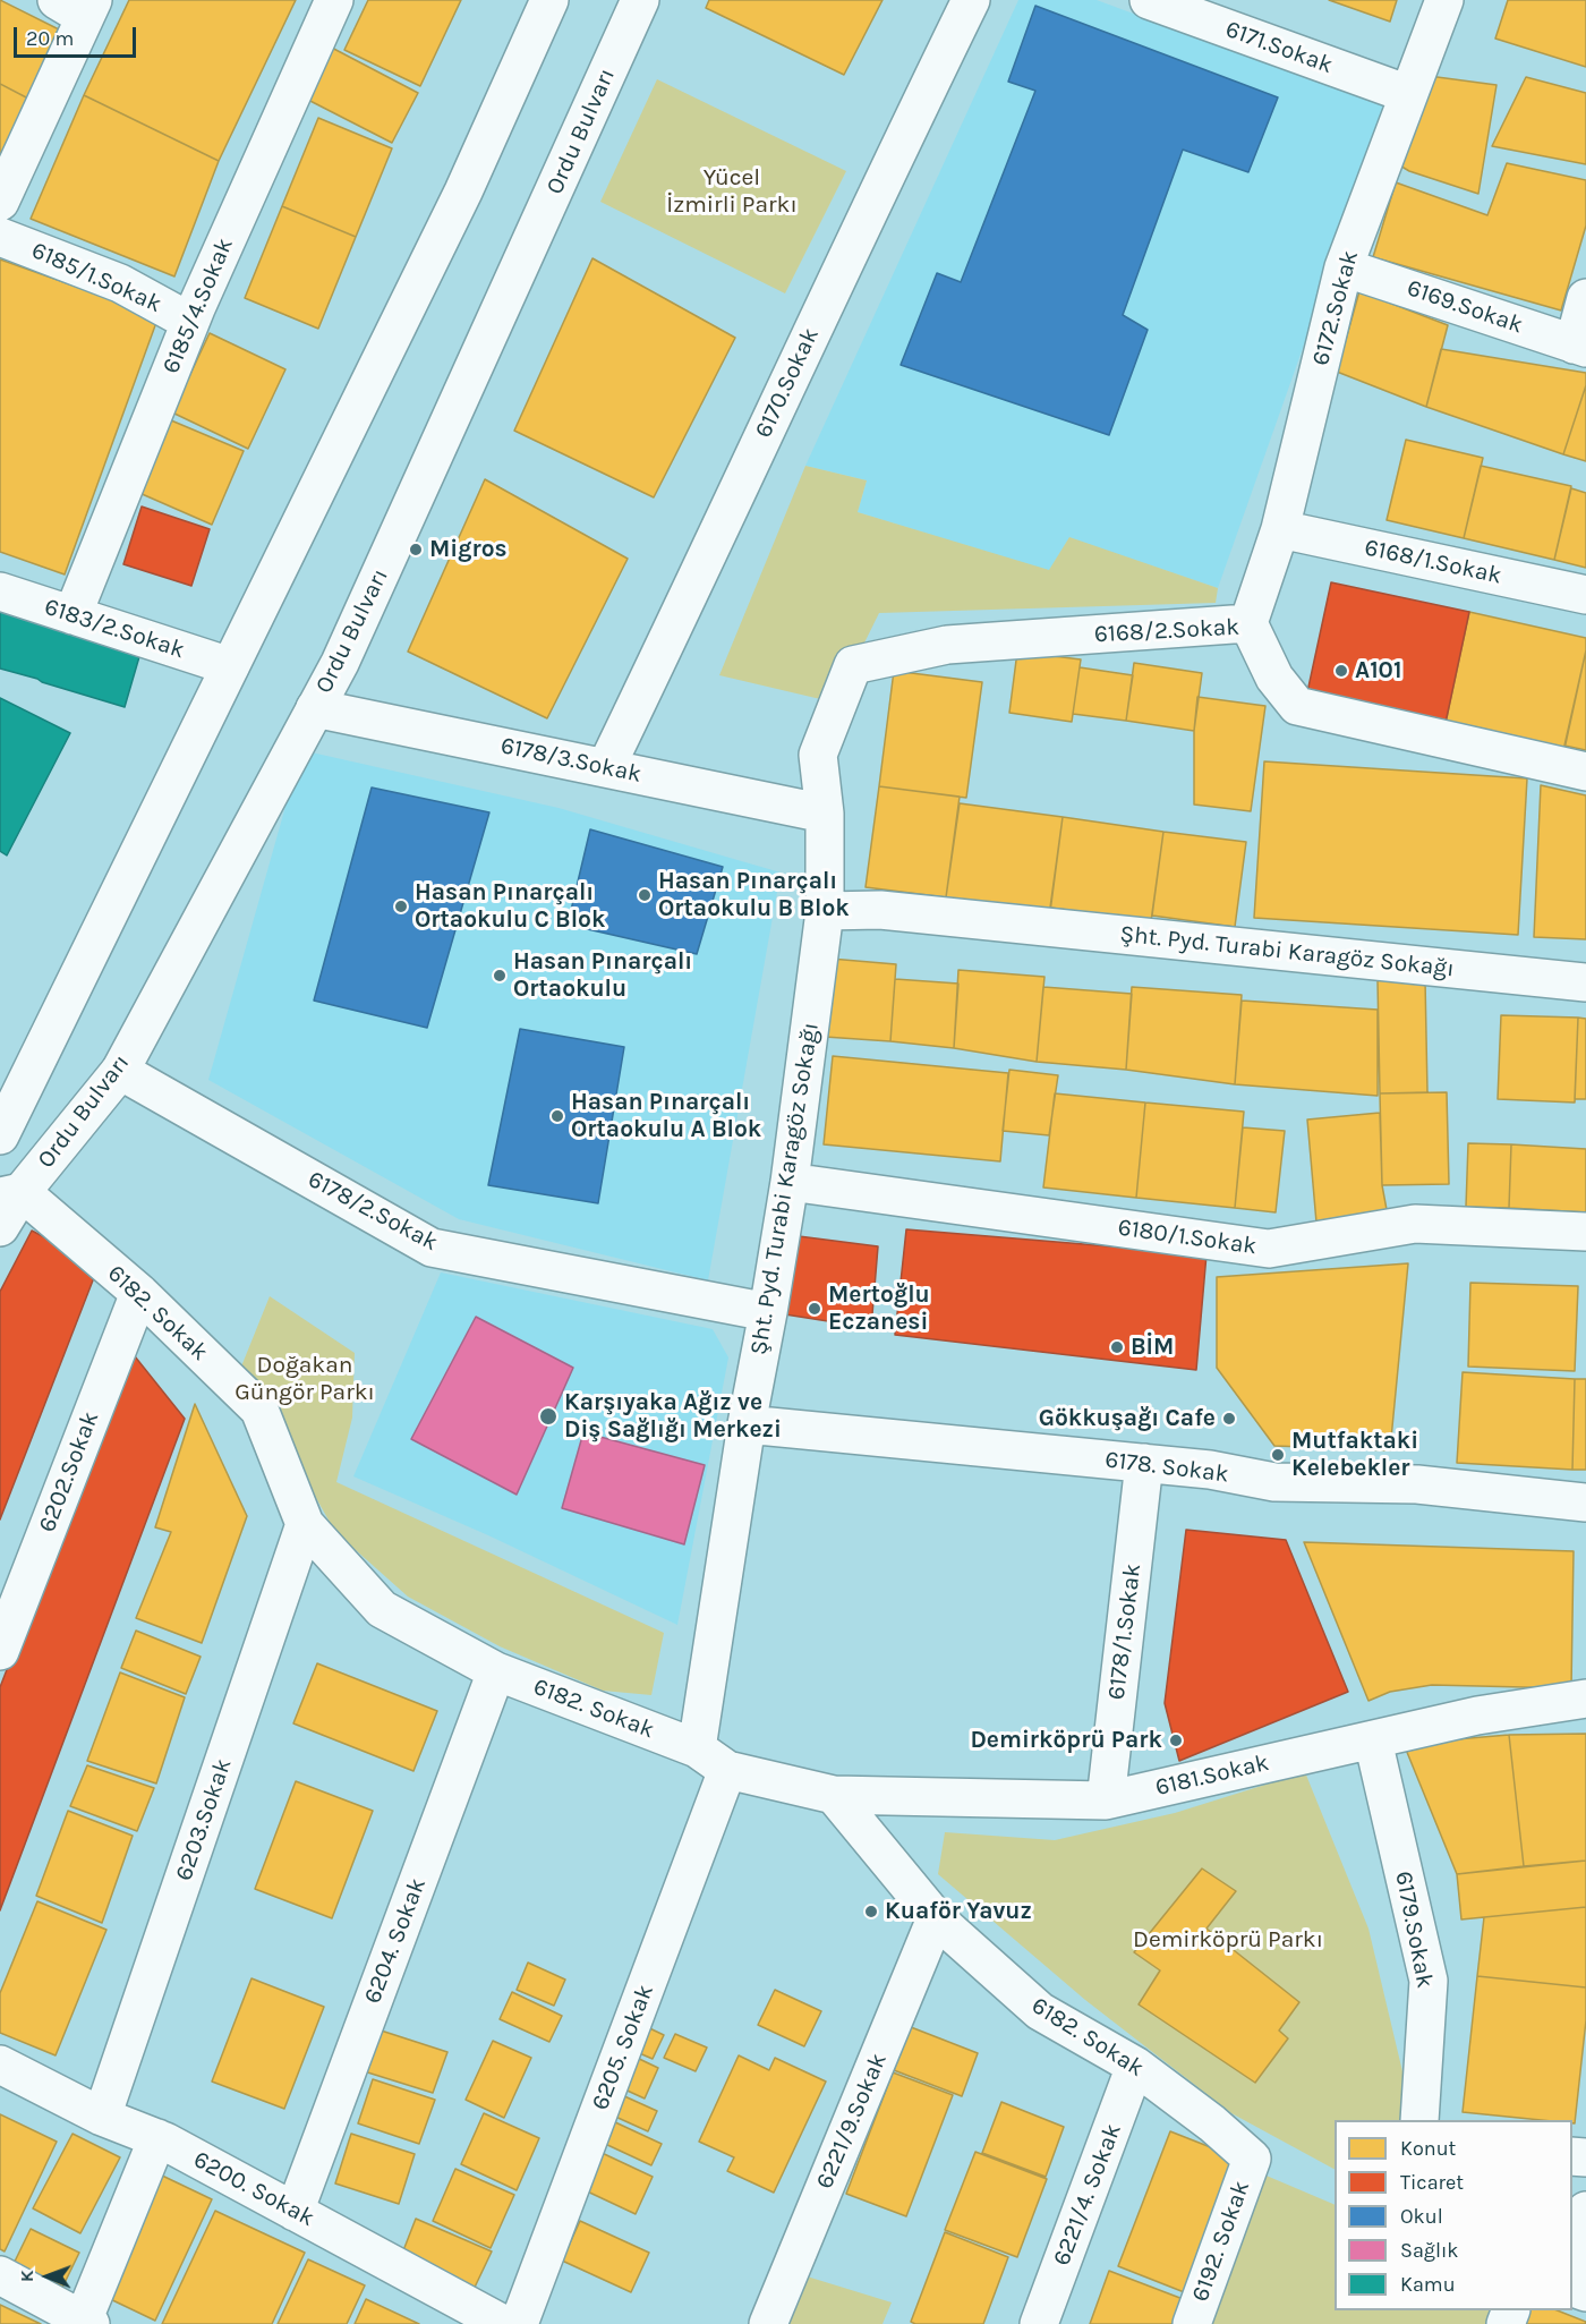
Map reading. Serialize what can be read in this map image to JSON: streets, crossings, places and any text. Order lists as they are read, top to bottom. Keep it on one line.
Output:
{"streets":{"street":["6171.Sokak","Ordu Bulvarı","6185/1.Sokak","6185/4.Sokak","6169.Sokak","6172.Sokak","6170.Sokak","6168/1.Sokak","6183/2.Sokak","6168/2.Sokak","6178/3.Sokak","Şht. Pyd. Turabi Karagöz Sokağı","6178/2.Sokak","6180/1.Sokak","6182. Sokak","6178. Sokak","6202.Sokak","6178/1.Sokak","6181.Sokak","6203.Sokak","6179.Sokak","6204. Sokak","6205. Sokak","6221/9.Sokak","6200. Sokak","6221/4. Sokak","6192. Sokak"]},"crossings":[["6171.Sokak","6172.Sokak"],["Ordu Bulvarı","6178/3.Sokak"],["Ordu Bulvarı","6178/2.Sokak"],["Ordu Bulvarı","6182. Sokak"],["6185/1.Sokak","6185/4.Sokak"],["6185/4.Sokak","6183/2.Sokak"],["6169.Sokak","6172.Sokak"],["6172.Sokak","6168/1.Sokak"],["6172.Sokak","6168/2.Sokak"],["6170.Sokak","6178/3.Sokak"],["6168/2.Sokak","6178/3.Sokak"],["6168/2.Sokak","Şht. Pyd. Turabi Karagöz Sokağı"],["6178/3.Sokak","Şht. Pyd. Turabi Karagöz Sokağı"],["Şht. Pyd. Turabi Karagöz Sokağı","6178/2.Sokak"],["Şht. Pyd. Turabi Karagöz Sokağı","6180/1.Sokak"],["Şht. Pyd. Turabi Karagöz Sokağı","6182. Sokak"],["Şht. Pyd. Turabi Karagöz Sokağı","6178. Sokak"],["6182. Sokak","6202.Sokak"],["6182. Sokak","6181.Sokak"],["6182. Sokak","6203.Sokak"],["6182. Sokak","6204. Sokak"],["6182. Sokak","6205. Sokak"],["6182. Sokak","6221/9.Sokak"],["6182. Sokak","6221/4. Sokak"],["6182. Sokak","6192. Sokak"],["6178. Sokak","6178/1.Sokak"],["6178/1.Sokak","6181.Sokak"],["6181.Sokak","6179.Sokak"],["6203.Sokak","6200. Sokak"],["6204. Sokak","6200. Sokak"]],"parks":["Yücel İzmirli Parkı","Doğakan Güngör Parkı","Demirköprü Parkı"],"places":["Migros","A101","Hasan Pınarçalı Ortaokulu B Blok","Hasan Pınarçalı Ortaokulu C Blok","Hasan Pınarçalı Ortaokulu","Hasan Pınarçalı Ortaokulu A Blok","Mertoğlu Eczanesi","BİM","Karşıyaka Ağız ve Diş Sağlığı Merkezi","Gökkuşağı Cafe","Mutfaktaki Kelebekler","Demirköprü Park","Kuaför Yavuz"],"legend":["Konut","Ticaret","Okul","Sağlık","Kamu"],"scale_bar":"20 m","north":"left"}
